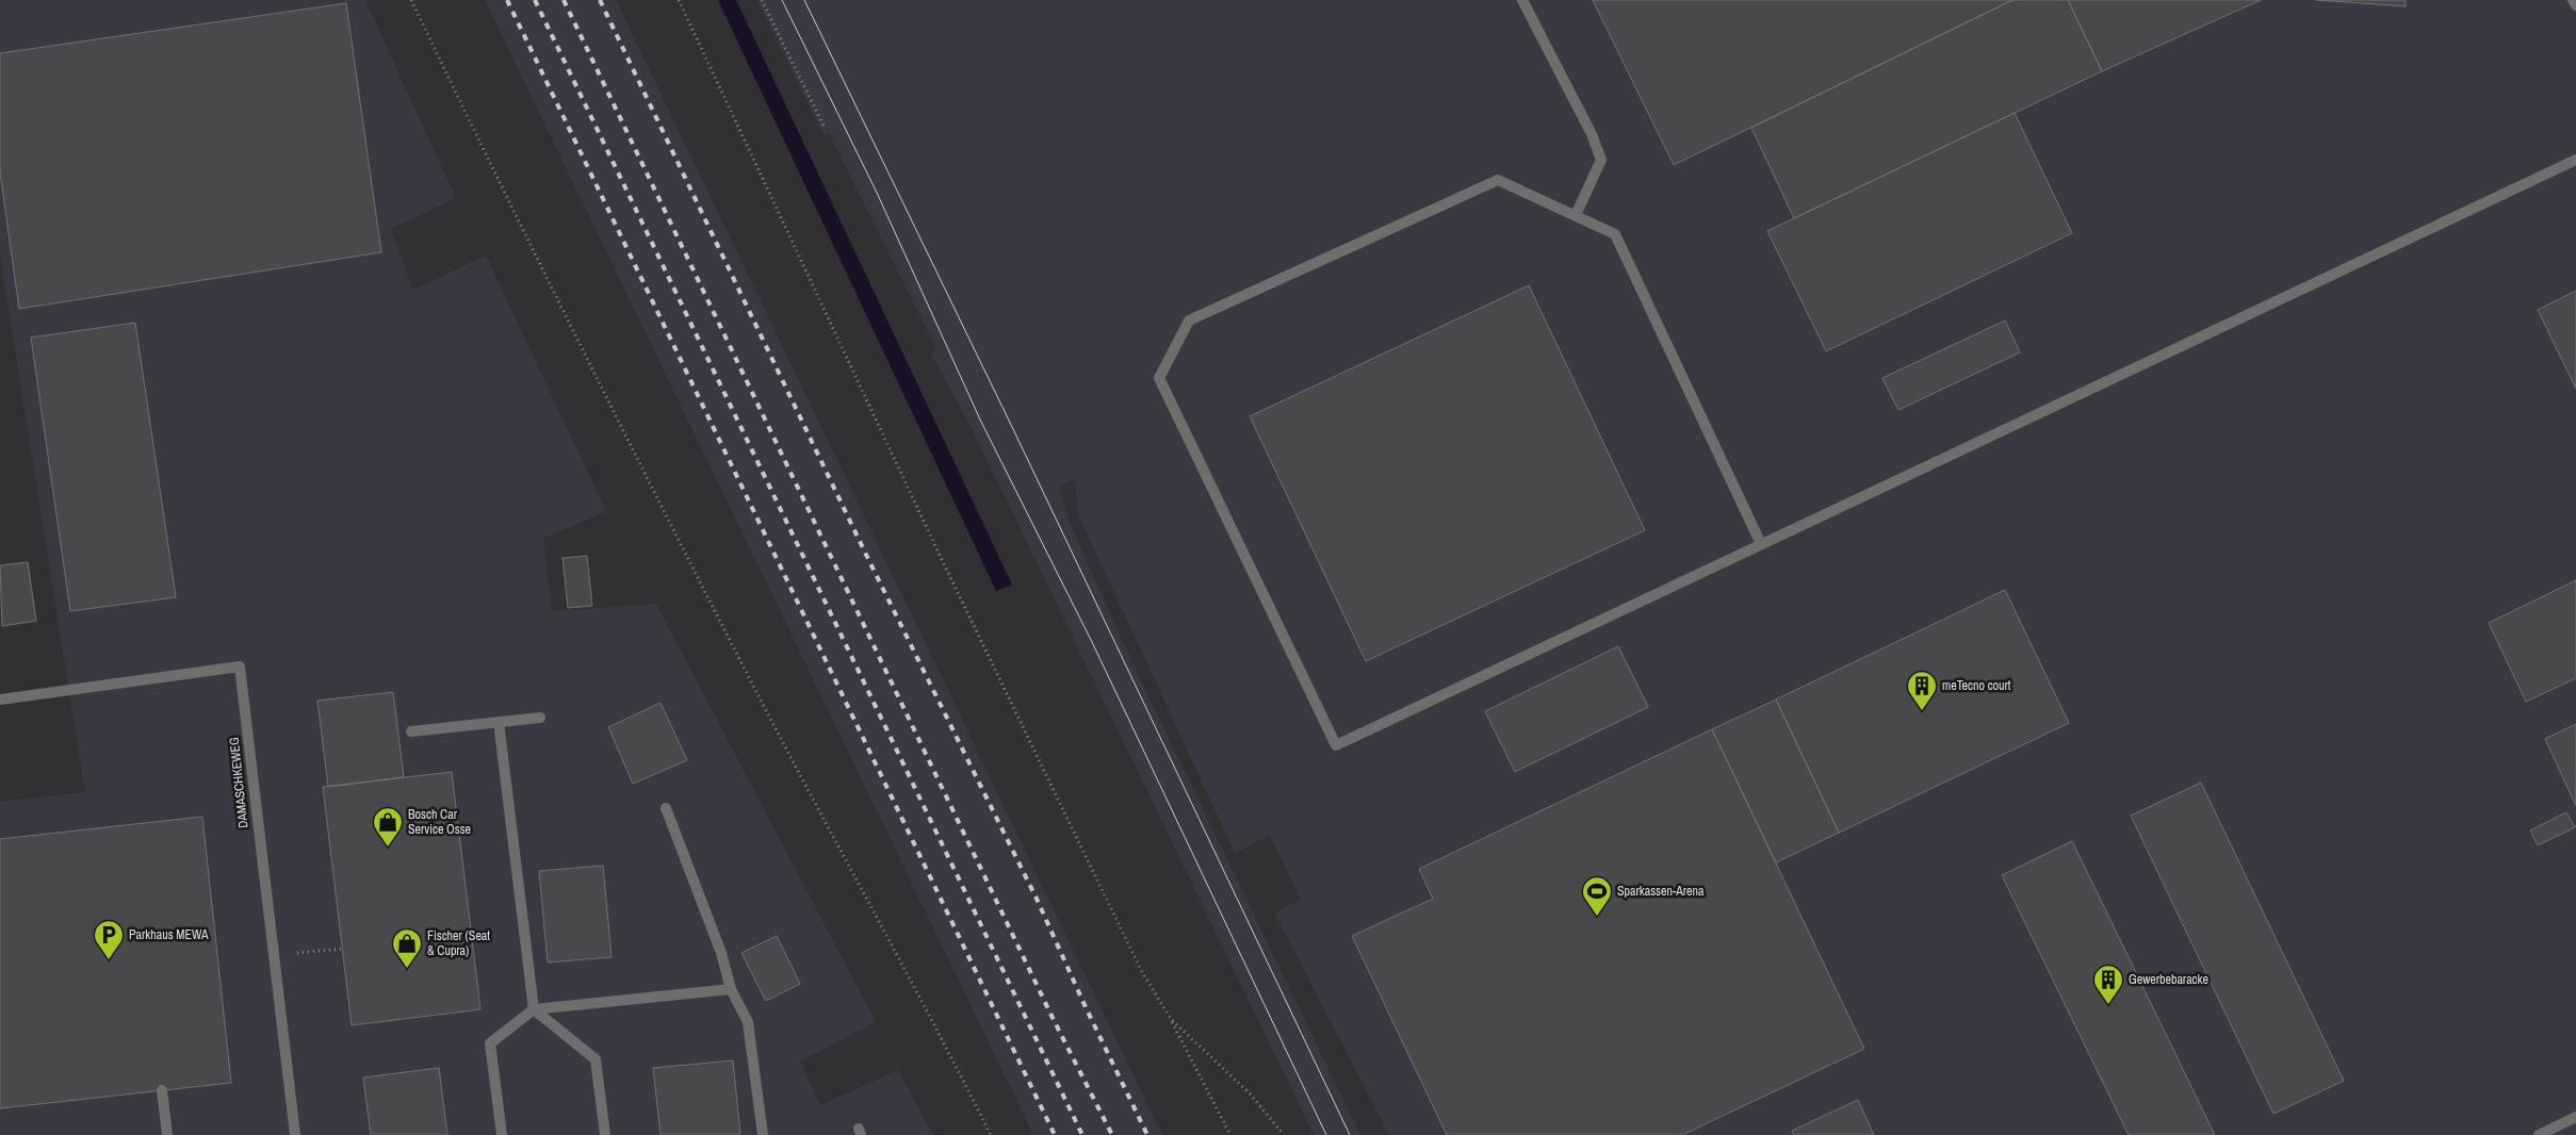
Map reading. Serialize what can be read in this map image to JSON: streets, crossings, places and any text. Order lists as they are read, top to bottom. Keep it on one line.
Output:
{"streets":{"street":["DAMASCHKEWEG"]},"places":{"building":["meTecno court","Gewerbebaracke"],"shop":["Bosch Car Service Osse","Fischer (Seat & Cupra)"],"sports":["Sparkassen-Arena"],"parking":["Parkhaus MEWA"]}}
